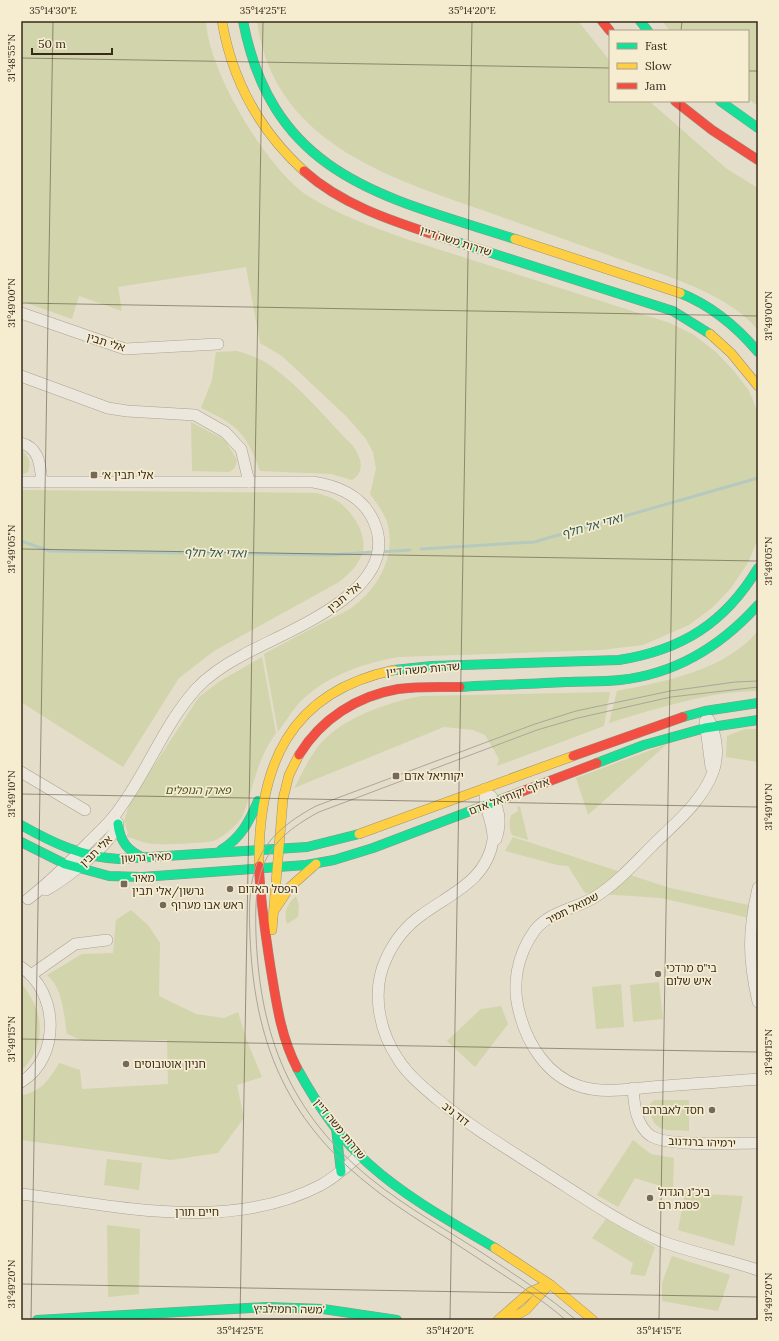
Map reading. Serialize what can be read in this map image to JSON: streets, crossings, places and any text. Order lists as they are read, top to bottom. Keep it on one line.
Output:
{"streets":{"main road":["שדרות משה דיין","אלוף יקותיאל אדם","מאיר גרשון","משה רחמילביץ'"],"street":["אלי תבין","שמואל תמיר","דוד ניב","ירמיהו ברנדנוב","חיים תורן"]},"crossings":[["שדרות משה דיין","אלוף יקותיאל אדם"],["שדרות משה דיין","מאיר גרשון"],["שדרות משה דיין","חיים תורן"],["אלי תבין","מאיר גרשון"],["אלוף יקותיאל אדם","מאיר גרשון"],["אלוף יקותיאל אדם","שמואל תמיר"],["אלוף יקותיאל אדם","דוד ניב"],["שמואל תמיר","ירמיהו ברנדנוב"]],"water":["ואדי אל חלף"],"parks":["פארק הנופלים"],"places":{"transit":["אלי תבין א׳","יקותיאל אדם","מאיר גרשון/אלי תבין"],"other":["הפסל האדום","ראש אבו מערוף","בי\"ס מרדכי איש שלום","חניון אוטובוסים","חסד לאברהם","ביכ\"נ הגדול פסגת רם"]},"legend":["Fast","Slow","Jam"],"scale_bar":"50 m","coordinates":["35°14'30\"E","35°14'25\"E","35°14'20\"E","31°48'55\"N","31°49'00\"N","31°49'05\"N","31°49'10\"N","31°49'15\"N","31°49'20\"N","35°14'15\"E"]}
